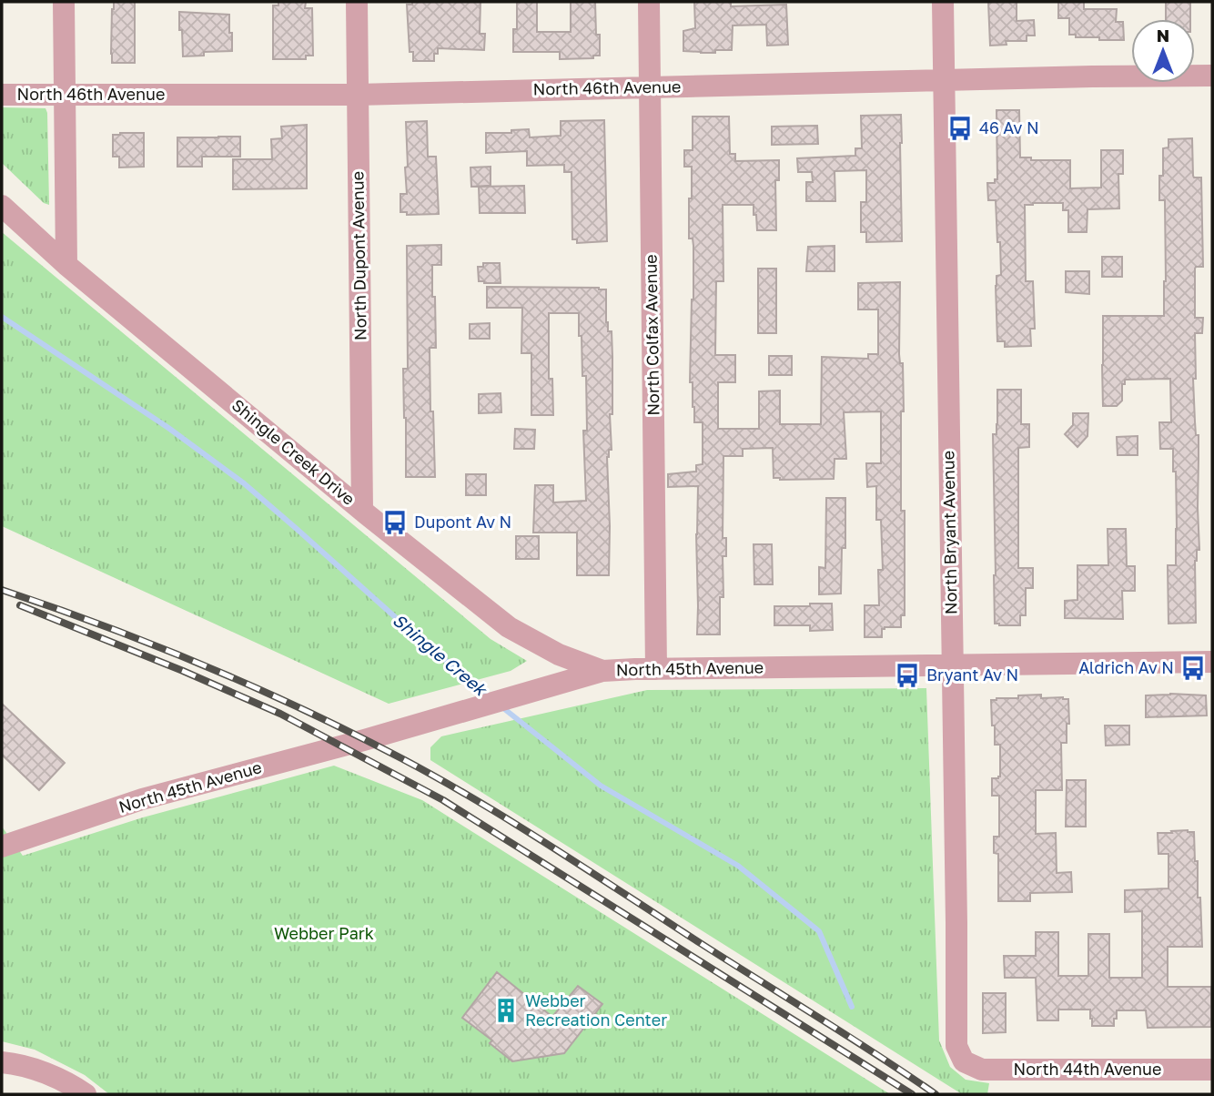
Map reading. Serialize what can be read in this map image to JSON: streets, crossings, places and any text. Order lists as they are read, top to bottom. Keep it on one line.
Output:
{"streets":{"street":["North 46th Avenue","North Dupont Avenue","North Colfax Avenue","Shingle Creek Drive","North Bryant Avenue","North 45th Avenue","North 44th Avenue"]},"crossings":[["North 46th Avenue","North Dupont Avenue"],["North 46th Avenue","North Colfax Avenue"],["North 46th Avenue","North Bryant Avenue"],["North Dupont Avenue","Shingle Creek Drive"],["North Colfax Avenue","North 45th Avenue"],["Shingle Creek Drive","North 45th Avenue"],["North Bryant Avenue","North 45th Avenue"],["North Bryant Avenue","North 44th Avenue"]],"water":["Shingle Creek"],"parks":["Webber Park"],"places":{"bus stop":["46 Av N","Dupont Av N","Aldrich Av N","Bryant Av N"],"building":["Webber Recreation Center"]},"north":"top"}
